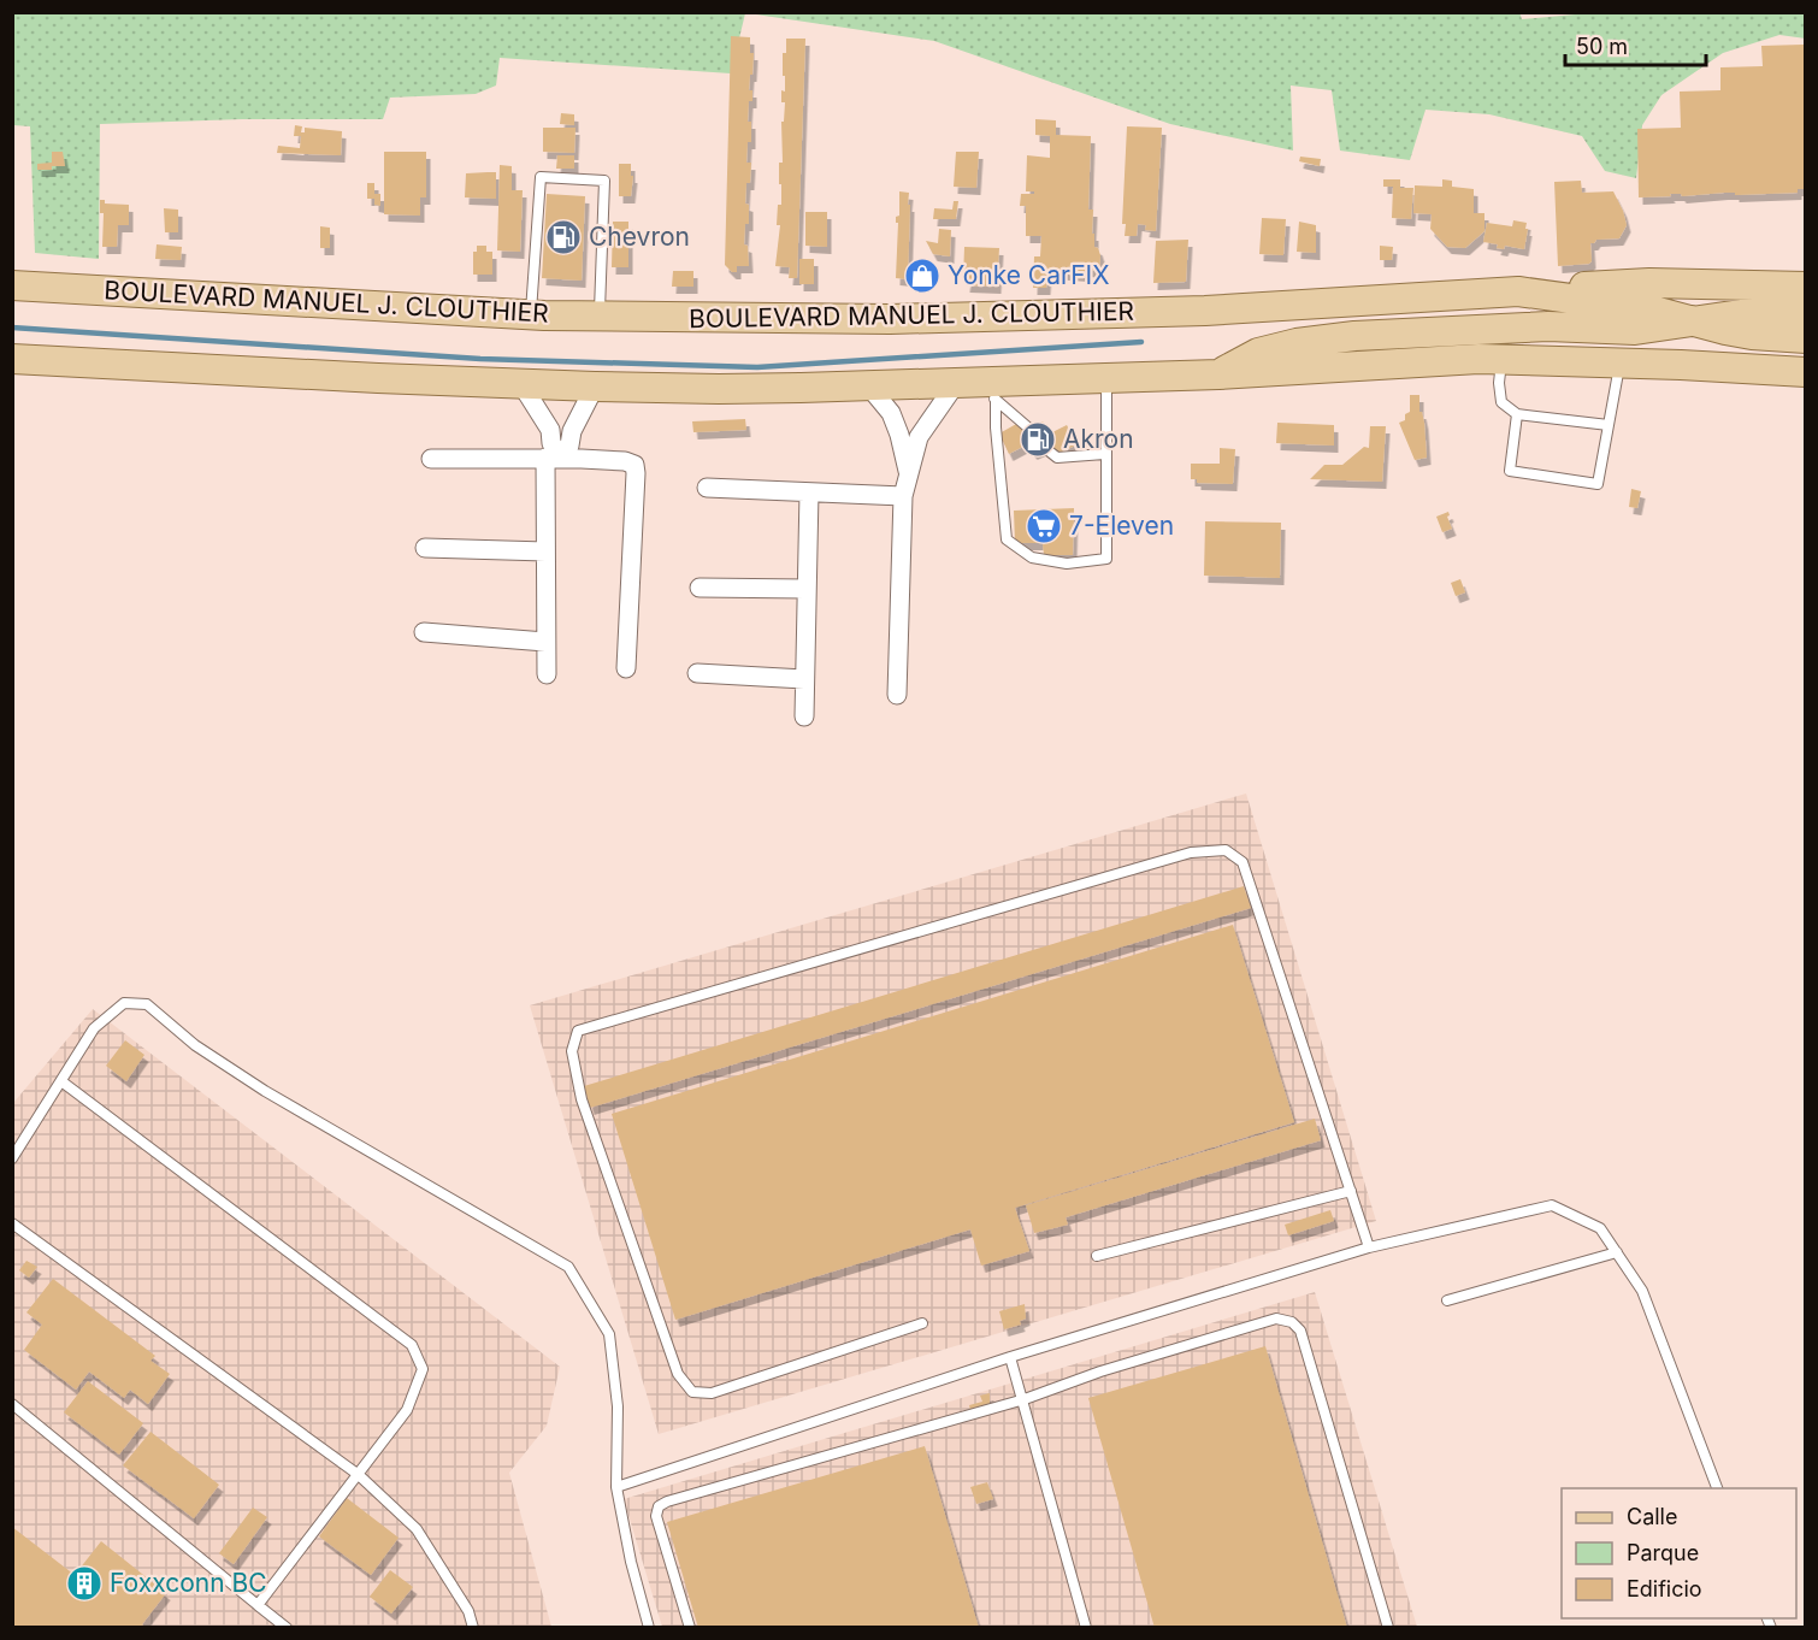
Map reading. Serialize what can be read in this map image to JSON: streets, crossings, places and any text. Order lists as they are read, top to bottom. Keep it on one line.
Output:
{"streets":{"main road":["BOULEVARD MANUEL J. CLOUTHIER"]},"places":{"fuel station":["Chevron","Akron"],"shop":["Yonke CarFIX"],"supermarket":["7-Eleven"],"building":["Foxxconn BC"]},"legend":["Calle","Parque","Edificio"],"scale_bar":"50 m"}
